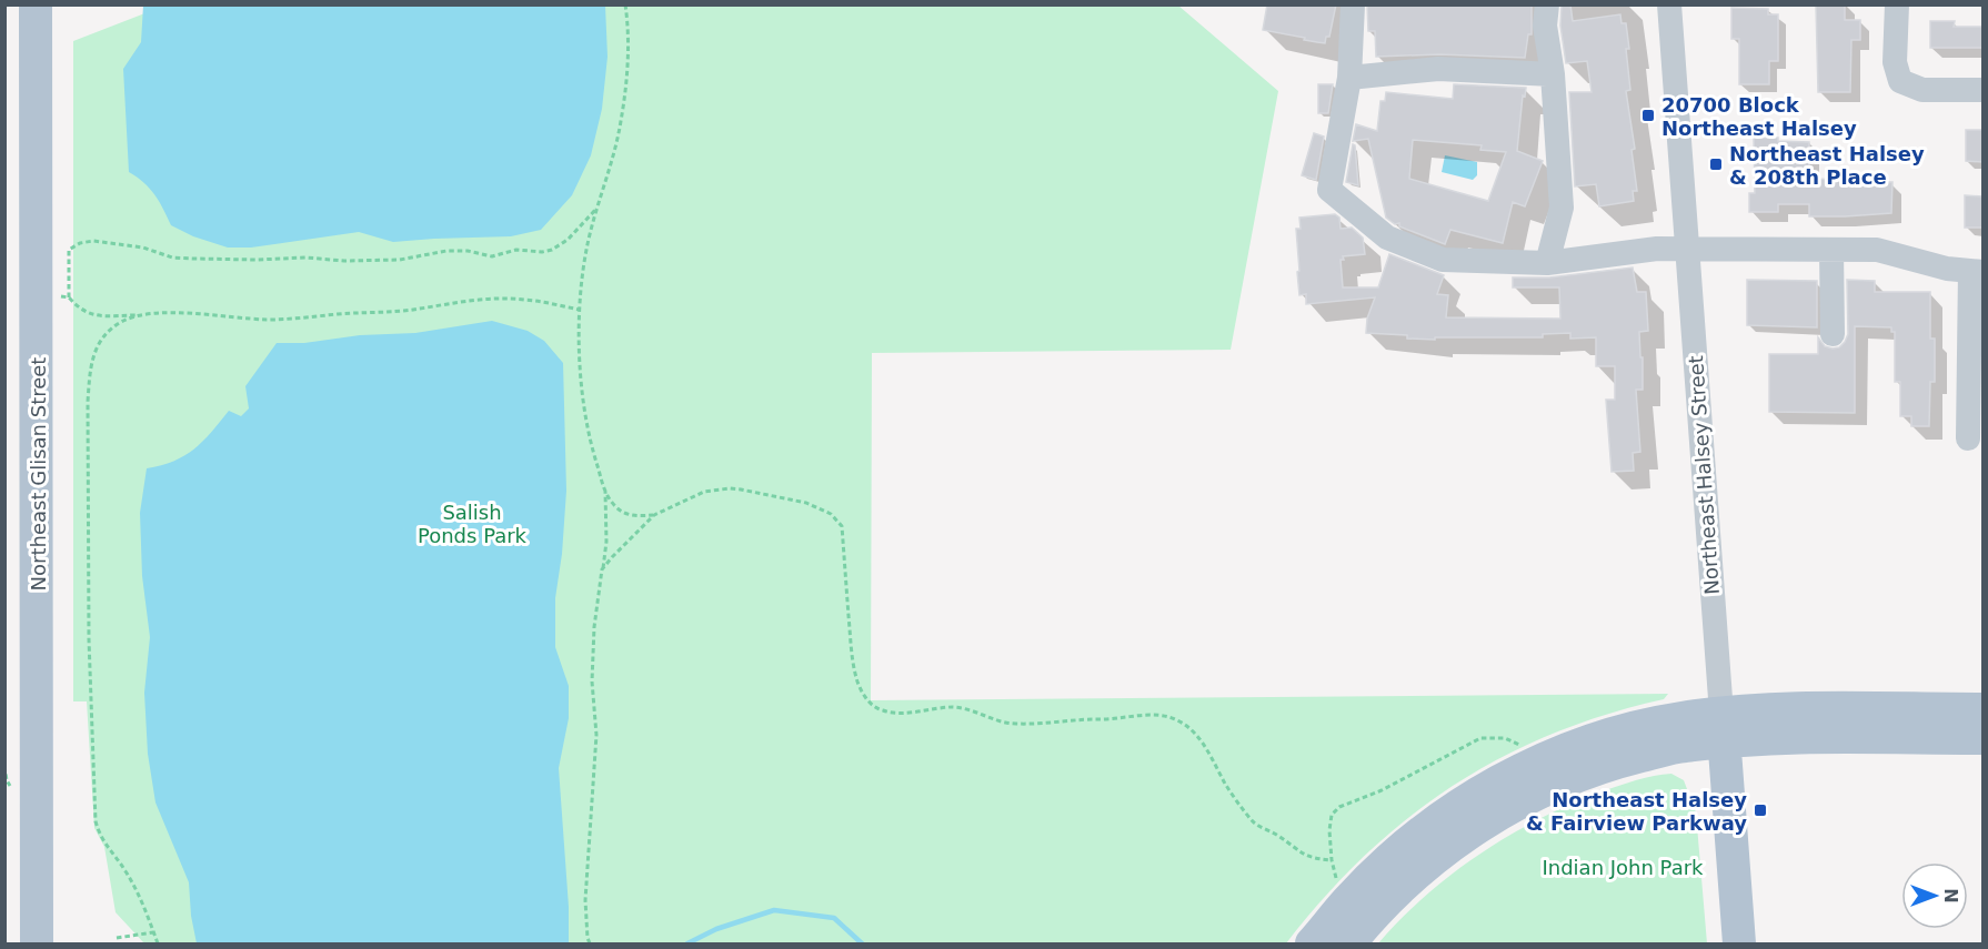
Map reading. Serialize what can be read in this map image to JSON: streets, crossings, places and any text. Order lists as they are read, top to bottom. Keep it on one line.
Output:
{"streets":{"main road":["Northeast Glisan Street","Northeast Halsey Street"]},"parks":["Salish Ponds Park","Indian John Park"],"places":{"transit":["20700 Block Northeast Halsey","Northeast Halsey & 208th Place","Northeast Halsey & Fairview Parkway"]},"north":"right"}
